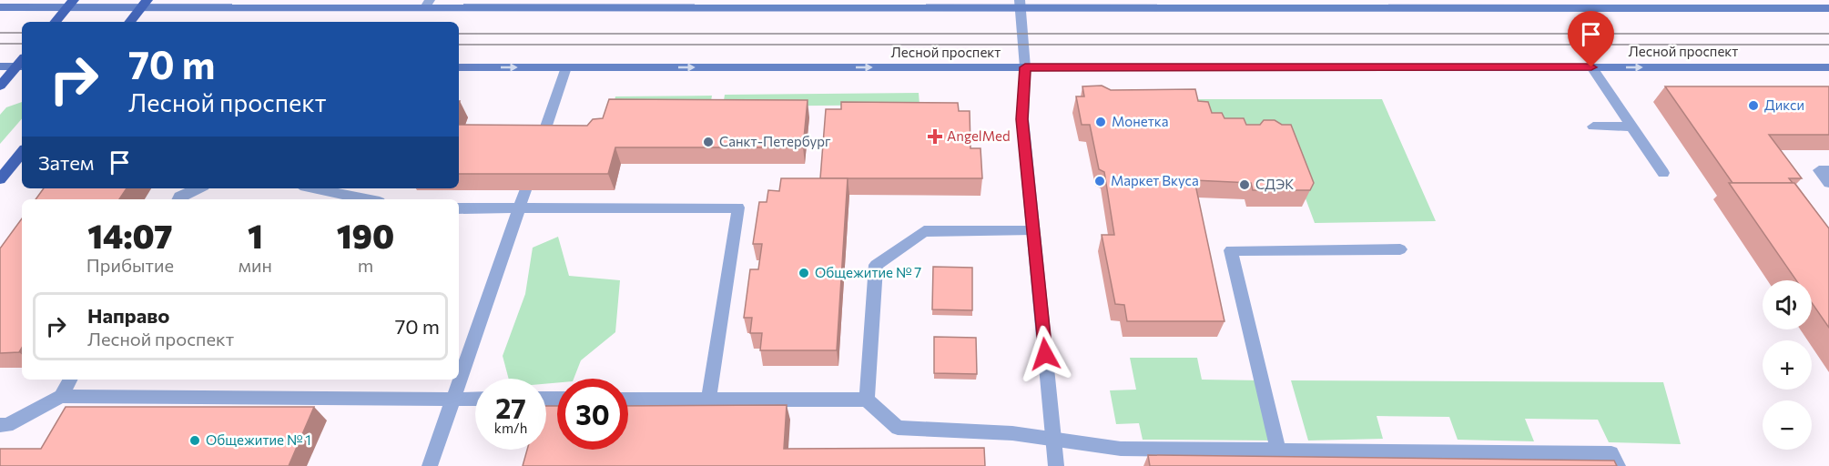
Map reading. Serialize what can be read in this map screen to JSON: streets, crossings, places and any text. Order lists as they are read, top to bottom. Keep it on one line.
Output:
{"streets":{"main road":["Лесной проспект"]},"places":{"other":["Дикси","Монетка","Санкт-Петербург","Маркет Вкуса","СДЭК","Общежитие № 7","Общежитие № 1"],"health":["AngelMed"]},"page":{"turn":["70 m","Лесной проспект"],"then":"Затем","eta":["14:07","Прибытие","1","мин","190","m"],"map_buttons":["+","−"],"list":[{"name":"Направо","note":"Лесной проспект","value":"70 m"}],"speed":"27 km/h","limit":"30"}}
